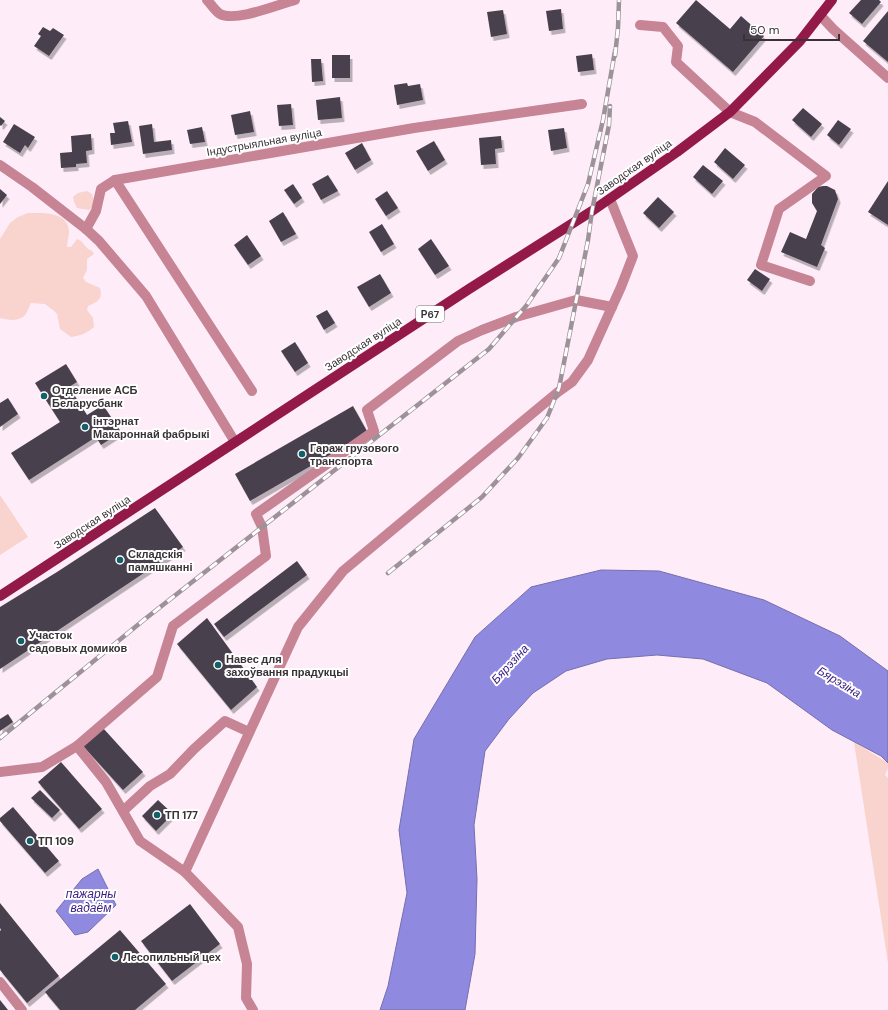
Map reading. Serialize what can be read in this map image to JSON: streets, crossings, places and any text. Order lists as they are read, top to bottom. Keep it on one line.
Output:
{"streets":{"main road":["Заводская вуліца","Р67"],"street":["Індустрыяльная вуліца"]},"water":["Бярэзіна","пажарны вадаём"],"places":["Отделение АСБ Беларусбанк","інтэрнат Макароннай фабрыкі","Гараж грузового транспорта","Складскія памяшканні","Участок садовых домиков","Навес для захоўвання прадукцыі","ТП 177","ТП 109","Лесопильный цех"],"scale_bar":"50 m"}
